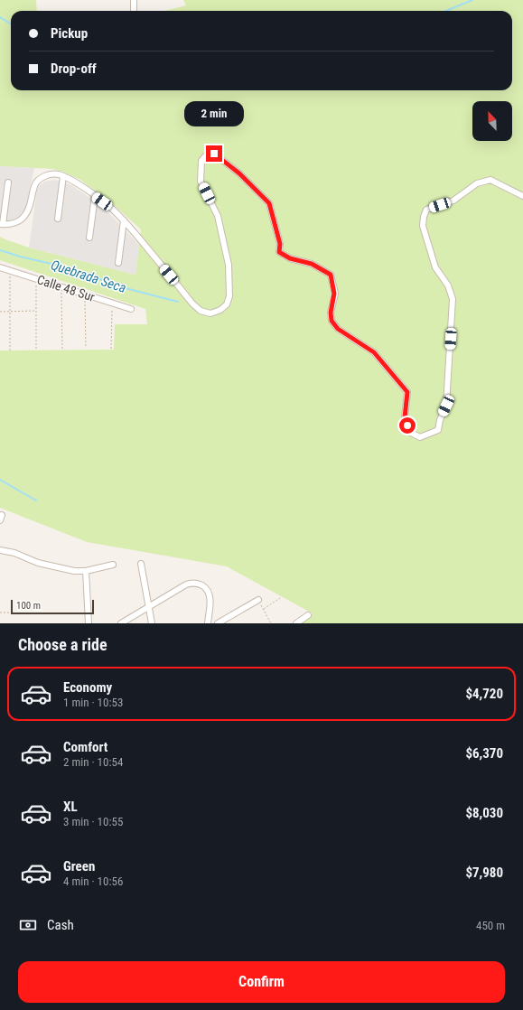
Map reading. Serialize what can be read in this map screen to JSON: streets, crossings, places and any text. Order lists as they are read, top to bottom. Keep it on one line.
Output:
{"streets":{"street":["Calle 48 Sur"]},"water":["Quebrada Seca"],"scale_bar":"100 m","north":"top left","page":{"banner":["Pickup","Drop-off"],"bubble":"2 min","scale":"100 m","heading":"Choose a ride","list":[{"name":"Economy","note":"1 min · 10:53","value":"$4,720"},{"name":"Comfort","note":"2 min · 10:54","value":"$6,370"},{"name":"XL","note":"3 min · 10:55","value":"$8,030"},{"name":"Green","note":"4 min · 10:56","value":"$7,980"}],"pay":["Cash","450 m"],"buttons":"Confirm"}}
